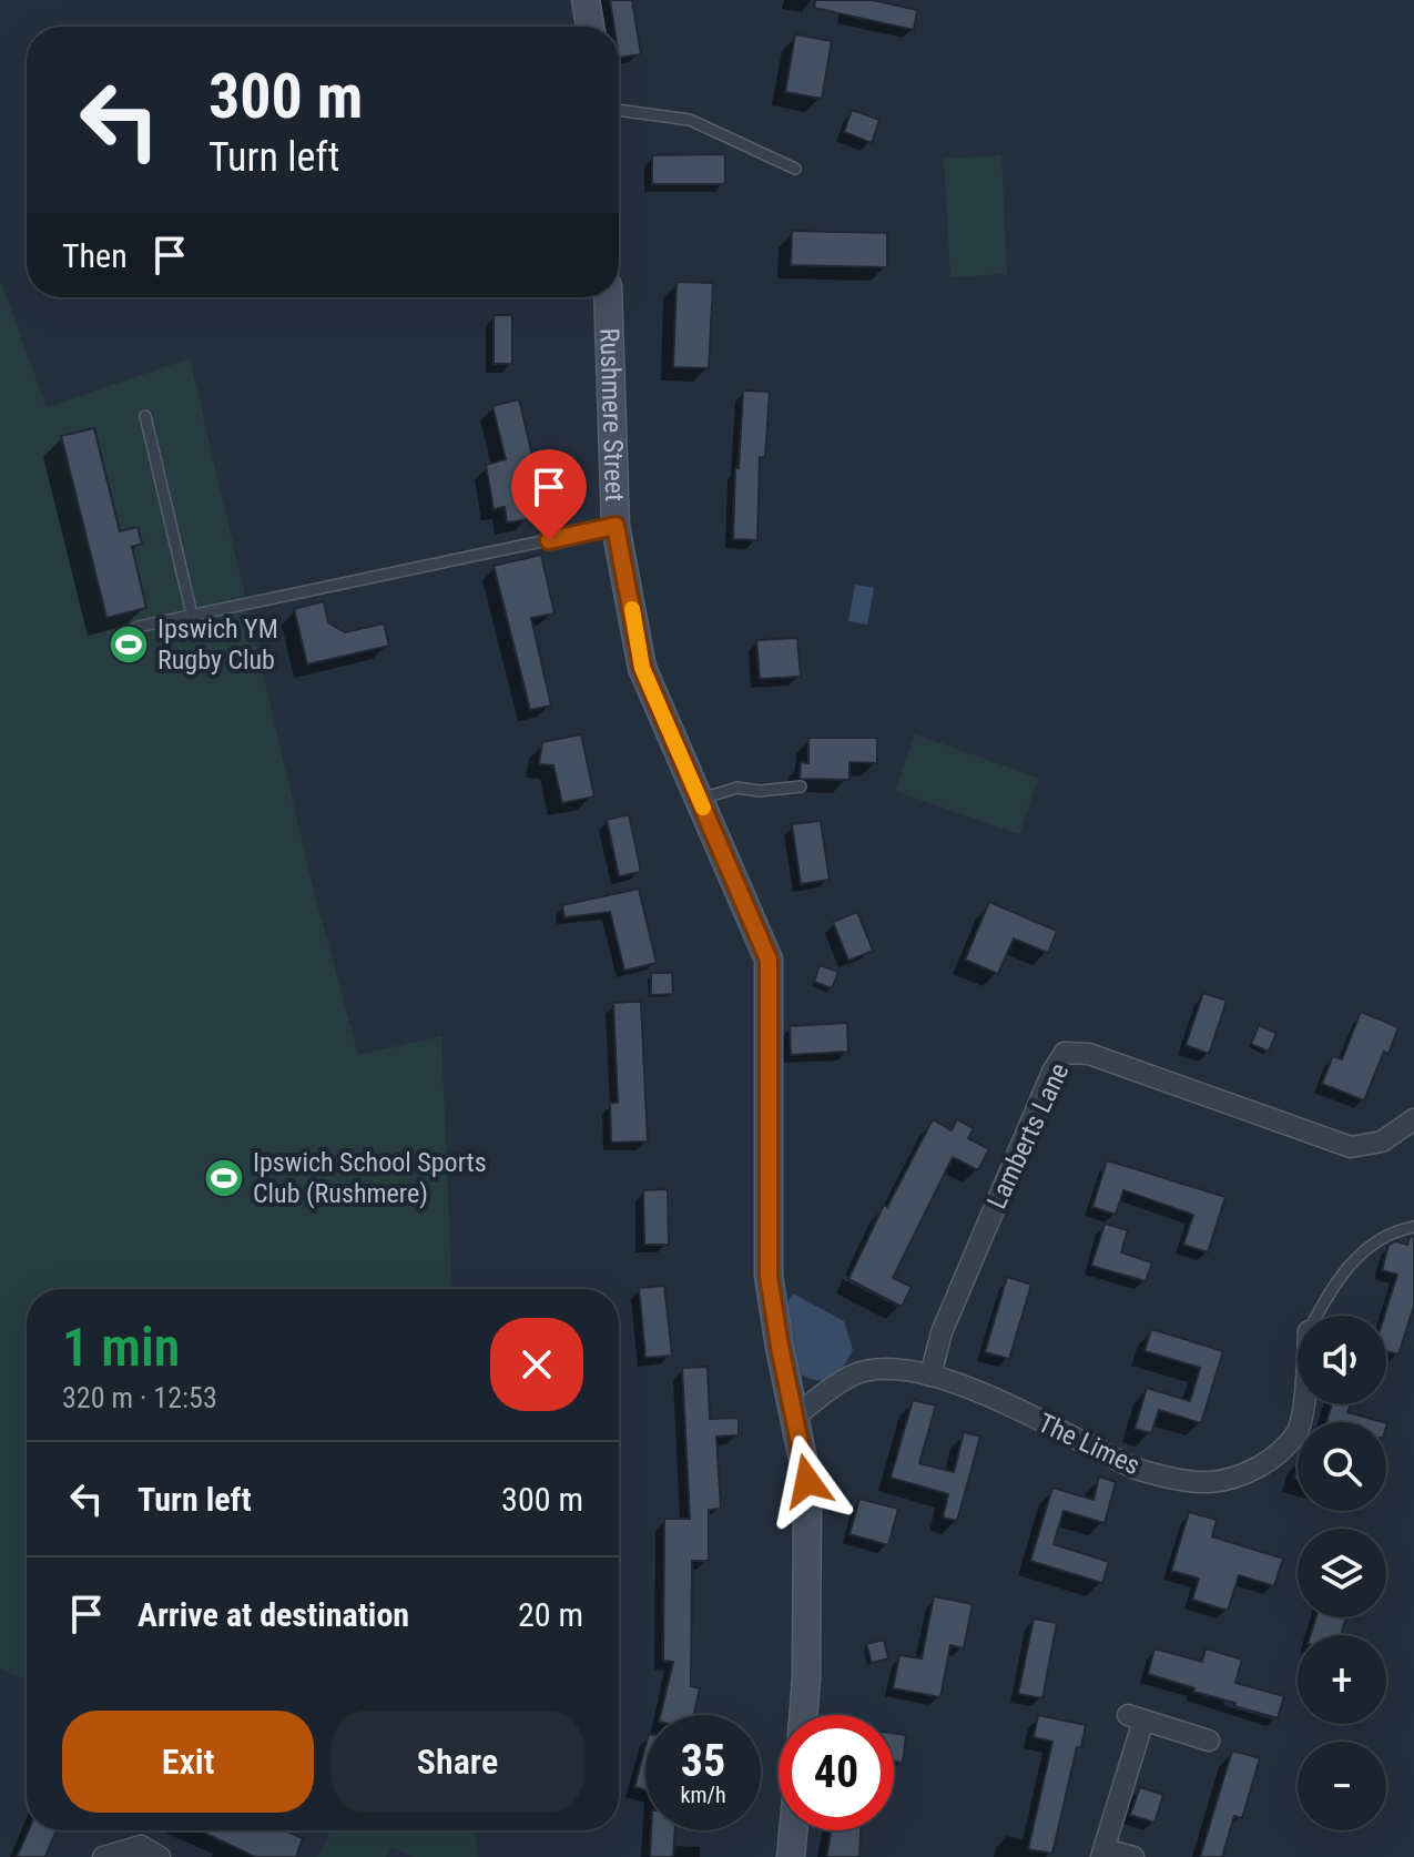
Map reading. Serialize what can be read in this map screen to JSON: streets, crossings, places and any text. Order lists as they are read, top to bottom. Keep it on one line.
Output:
{"streets":{"street":["Rushmere Street","Lamberts Lane","The Limes"]},"crossings":[["Lamberts Lane","The Limes"]],"places":{"sports":["Ipswich YM Rugby Club","Ipswich School Sports Club (Rushmere)"]},"page":{"turn":["300 m","Turn left"],"then":"Then","heading":["1 min","320 m · 12:53"],"map_buttons":["+","−"],"list":[{"name":"Turn left","value":"300 m"},{"name":"Arrive at destination","value":"20 m"}],"buttons":["Exit","Share"],"speed":"35 km/h","limit":"40"}}
